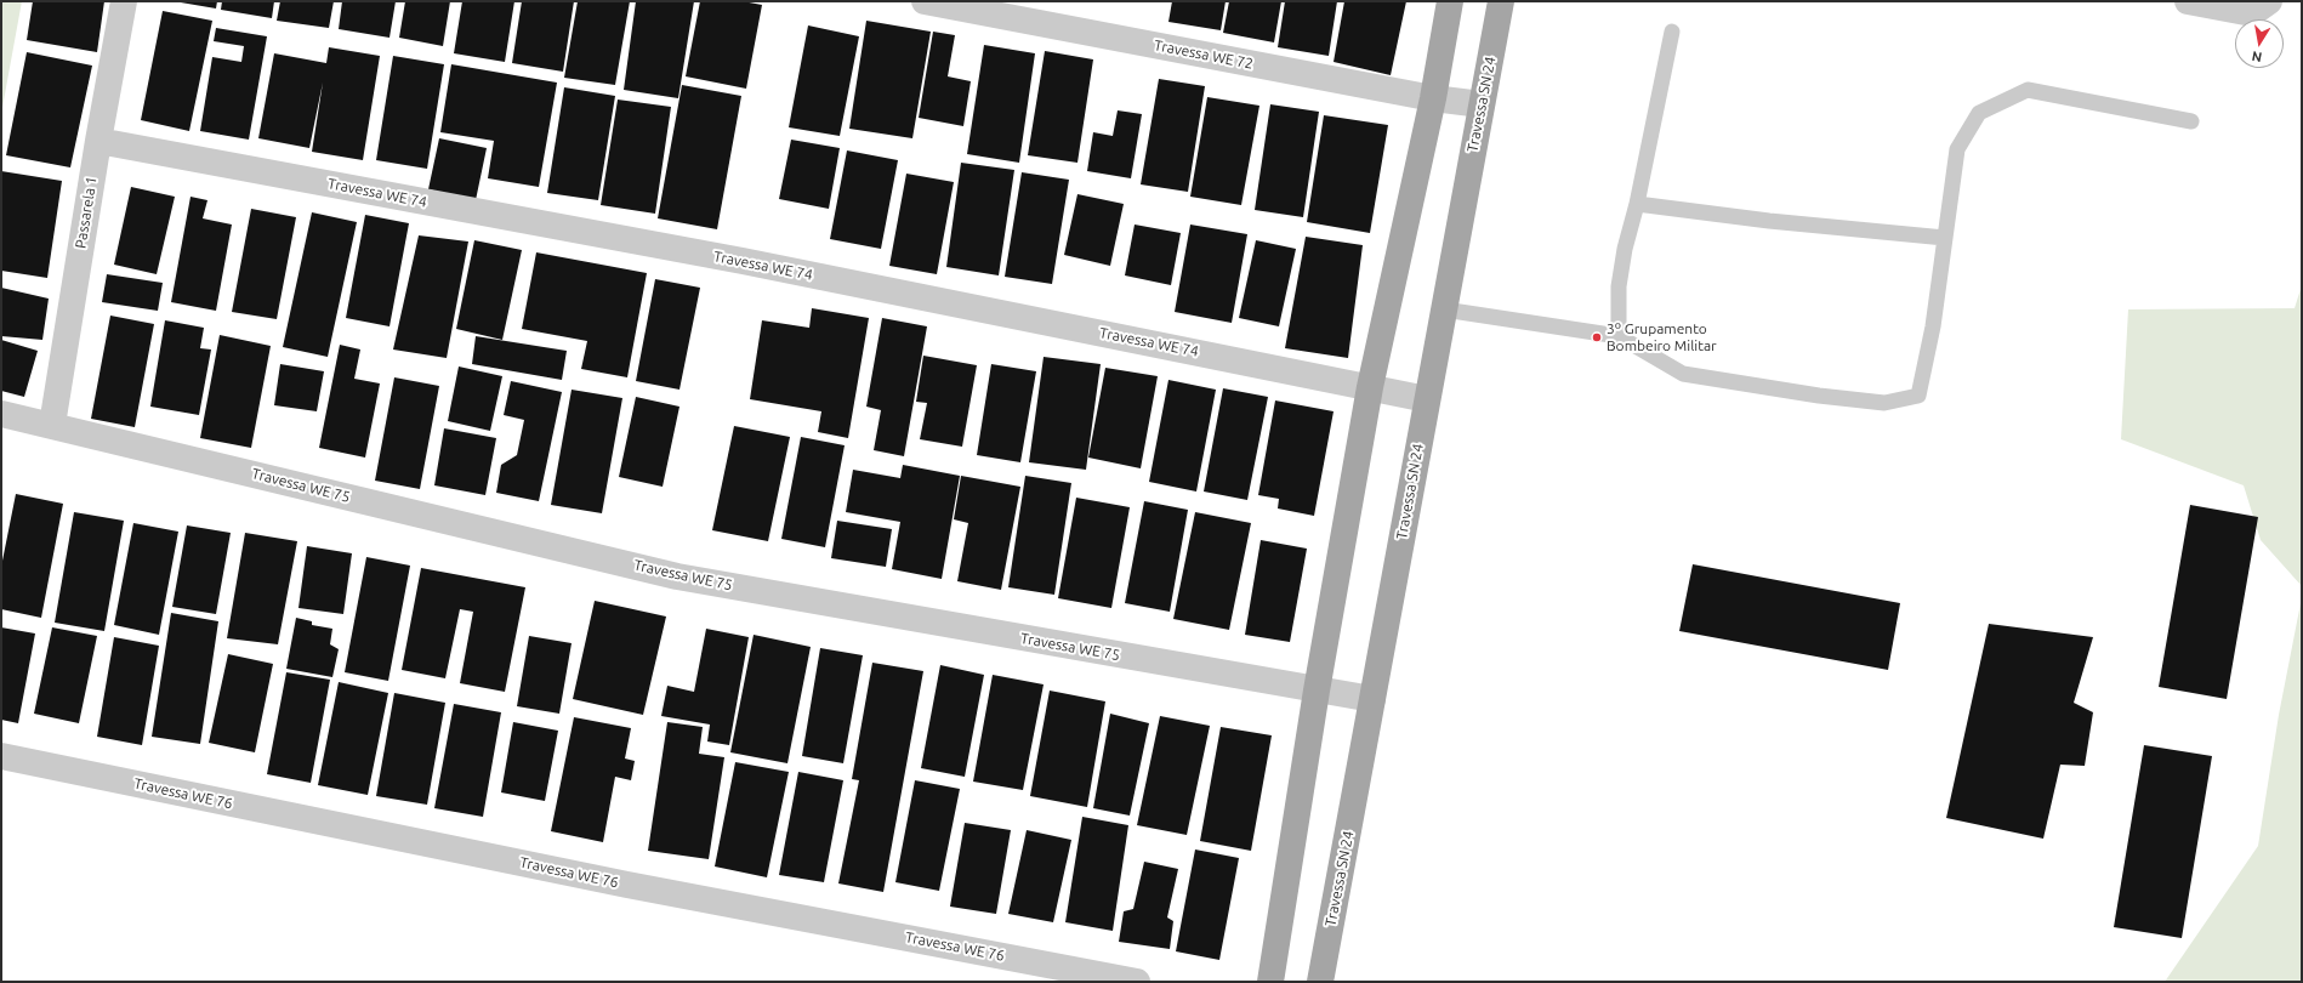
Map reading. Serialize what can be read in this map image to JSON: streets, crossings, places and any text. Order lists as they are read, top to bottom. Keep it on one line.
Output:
{"streets":{"main road":["Travessa SN 24"],"street":["Travessa WE 72","Travessa WE 74","Passarela 1","Travessa WE 75","Travessa WE 76"]},"crossings":[["Travessa WE 72","Travessa SN 24"],["Travessa SN 24","Travessa WE 74"],["Travessa SN 24","Travessa WE 75"],["Travessa WE 74","Passarela 1"],["Passarela 1","Travessa WE 75"]],"places":["3º Grupamento Bombeiro Militar"],"north":"bottom"}
